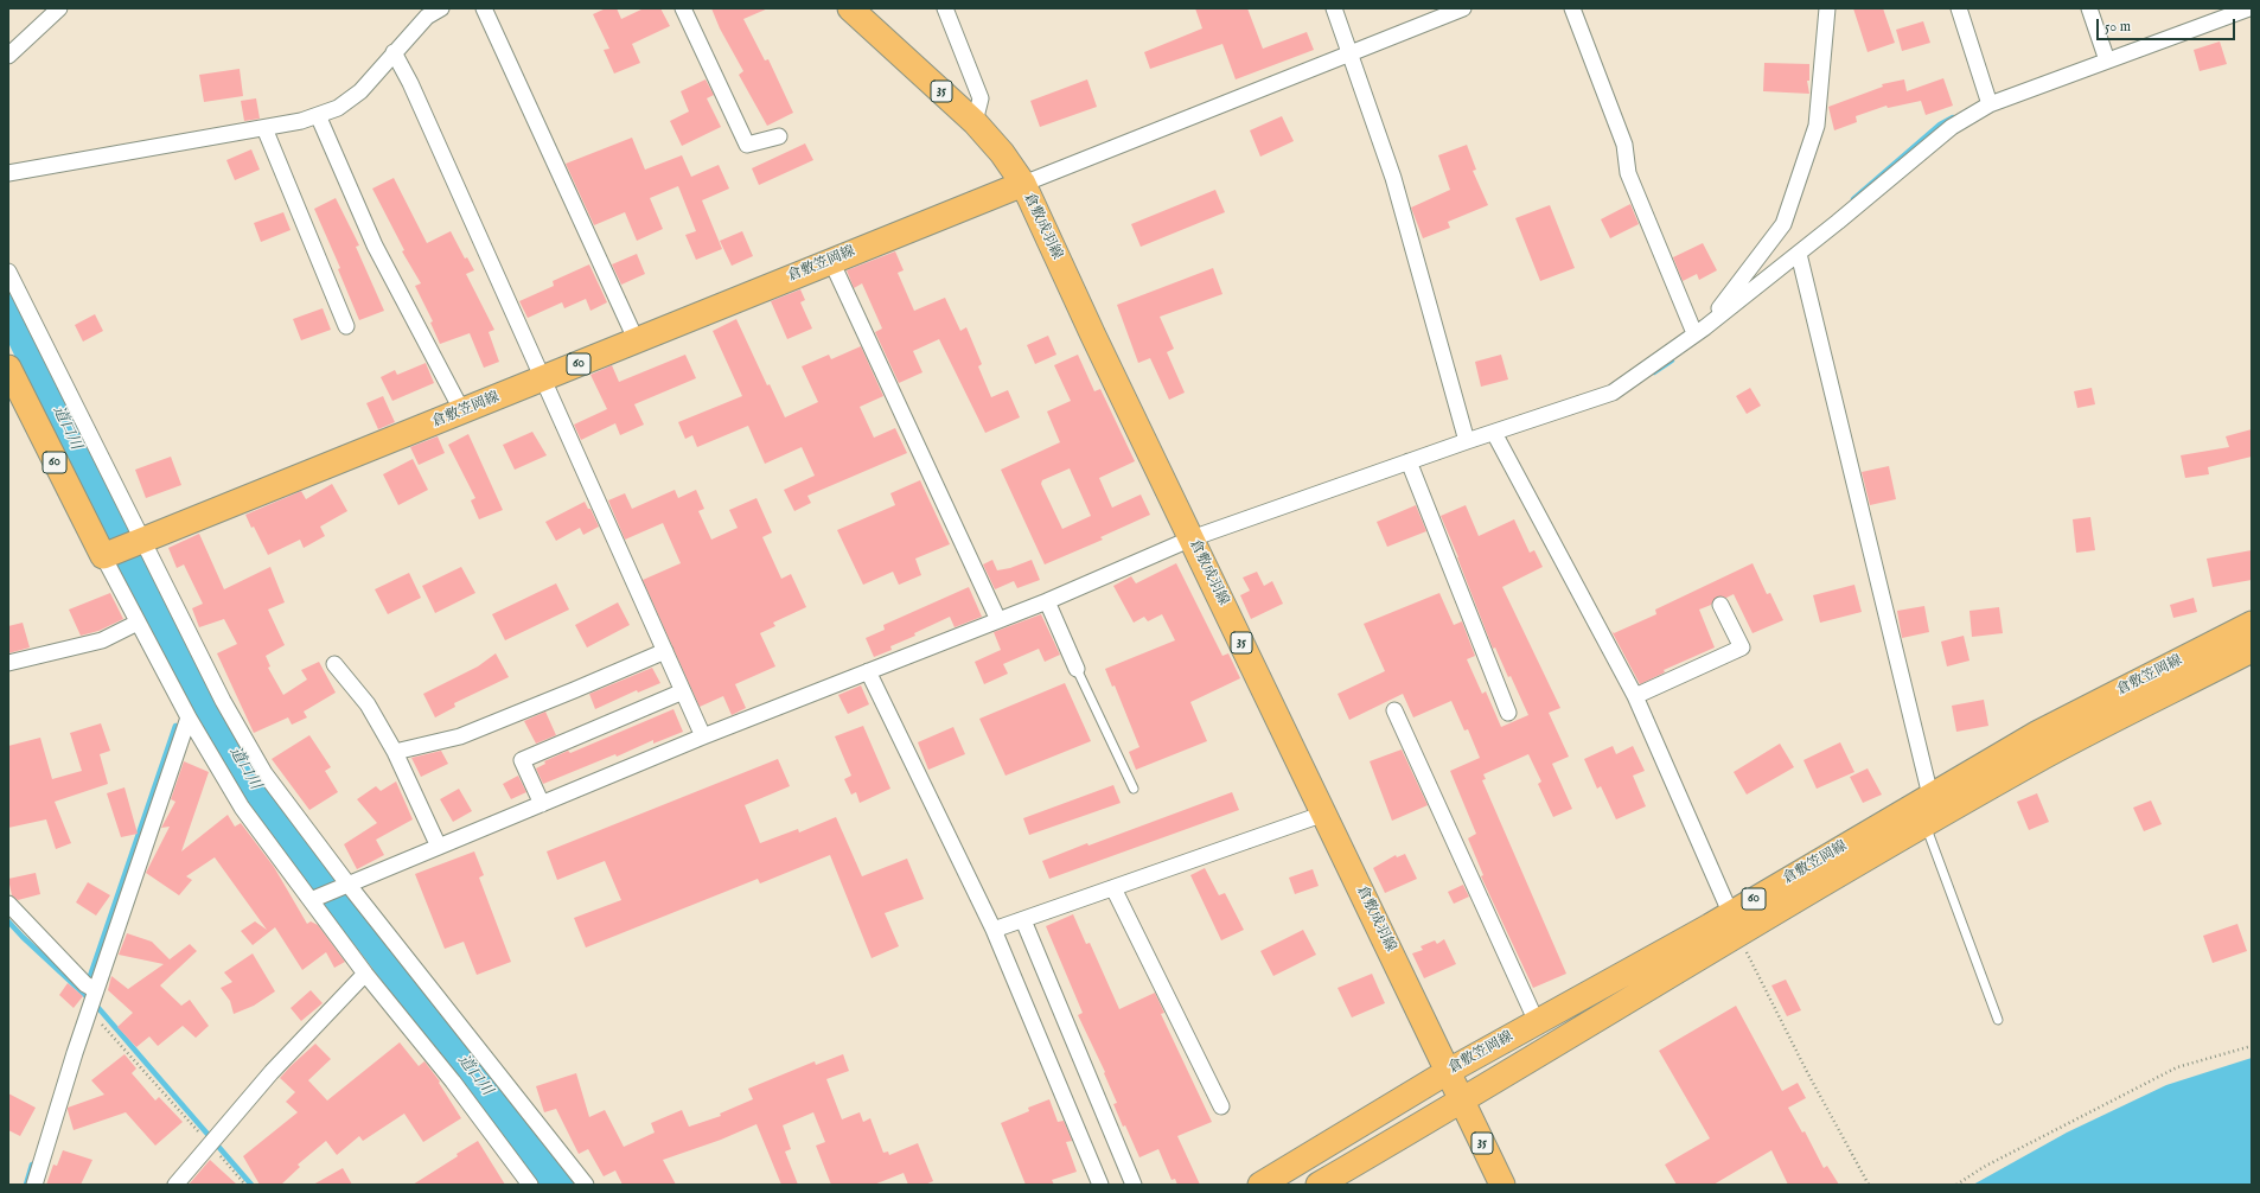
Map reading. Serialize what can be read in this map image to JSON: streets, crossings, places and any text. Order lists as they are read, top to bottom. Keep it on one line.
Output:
{"streets":{"main road":["35","倉敷成羽線","倉敷笠岡線","60"]},"crossings":[["倉敷成羽線","倉敷笠岡線"],["倉敷笠岡線","60"]],"water":["道口川"],"scale_bar":"50 m"}
